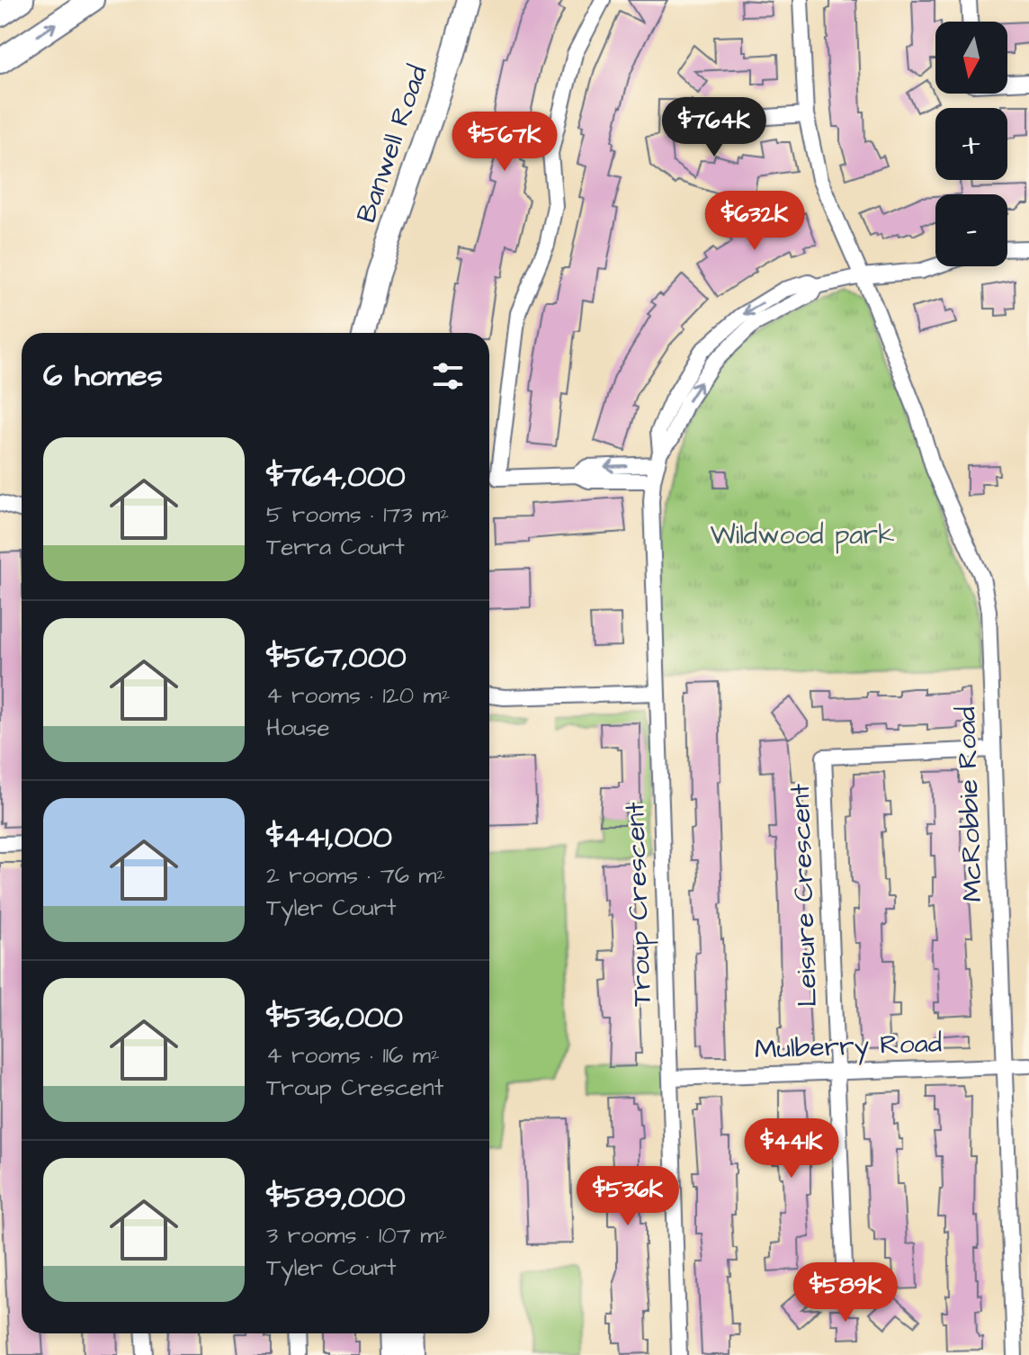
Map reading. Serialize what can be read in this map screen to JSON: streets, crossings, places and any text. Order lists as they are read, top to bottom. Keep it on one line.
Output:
{"streets":{"main road":["Banwell Road"],"street":["McRobbie Road","Leisure Crescent","Troup Crescent","Mulberry Road"]},"crossings":[["McRobbie Road","Leisure Crescent"],["McRobbie Road","Troup Crescent"],["McRobbie Road","Mulberry Road"],["Leisure Crescent","Mulberry Road"],["Troup Crescent","Mulberry Road"]],"parks":["Wildwood park"],"north":"bottom","page":{"map_buttons":["+","−"],"price":["$764K","$567K","$632K","$441K","$536K","$589K"],"heading":"6 homes","list":[{"name":"$764,000","note":"5 rooms · 173 m² · Terra Court"},{"name":"$567,000","note":"4 rooms · 120 m² · House"},{"name":"$441,000","note":"2 rooms · 76 m² · Tyler Court"},{"name":"$536,000","note":"4 rooms · 116 m² · Troup Crescent"},{"name":"$589,000","note":"3 rooms · 107 m² · Tyler Court"}]}}
